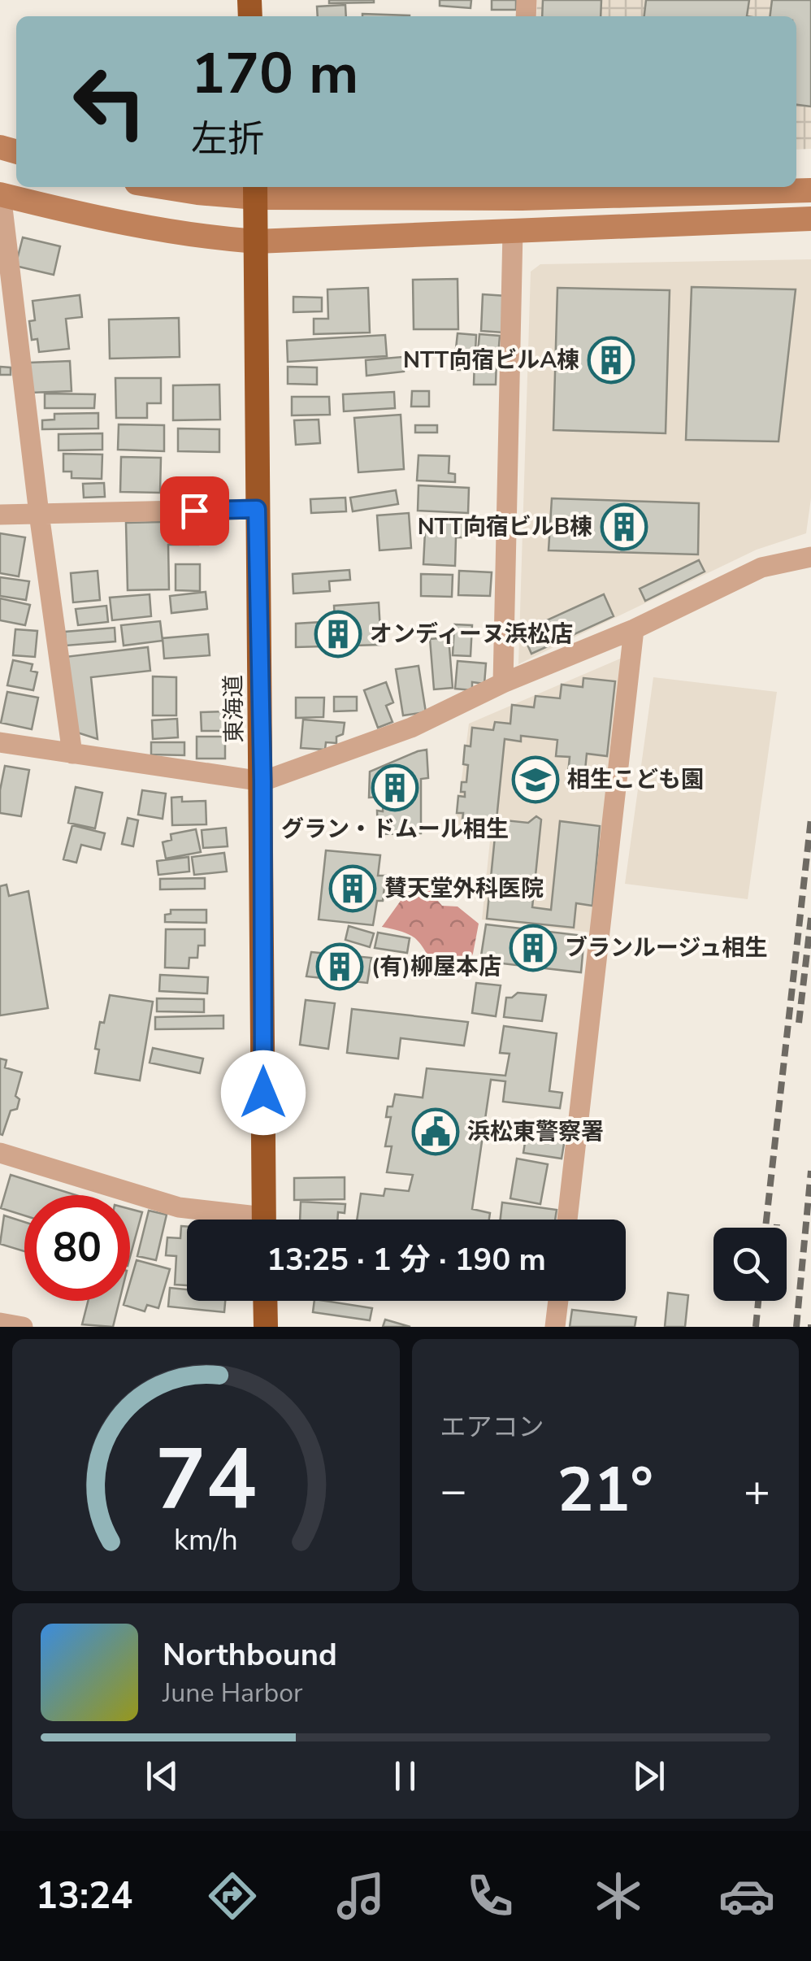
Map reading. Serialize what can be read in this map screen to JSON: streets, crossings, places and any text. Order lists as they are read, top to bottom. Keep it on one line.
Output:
{"streets":{"highway":["東海道"]},"places":{"building":["NTT向宿ビルA棟","NTT向宿ビルB棟","オンディーヌ浜松店","グラン・ドムール相生","賛天堂外科医院","ブランルージュ相生","(有)柳屋本店"],"school or university":["相生こども園"],"public building":["浜松東警察署"]},"page":{"turn":["170 m","左折"],"limit":"80","trip":"13:25 · 1 分 · 190 m","tile":"エアコン","heat":["−","21°","+"],"song":["Northbound","June Harbor"],"tabs":"13:24","gauge":["74","km/h"]}}
